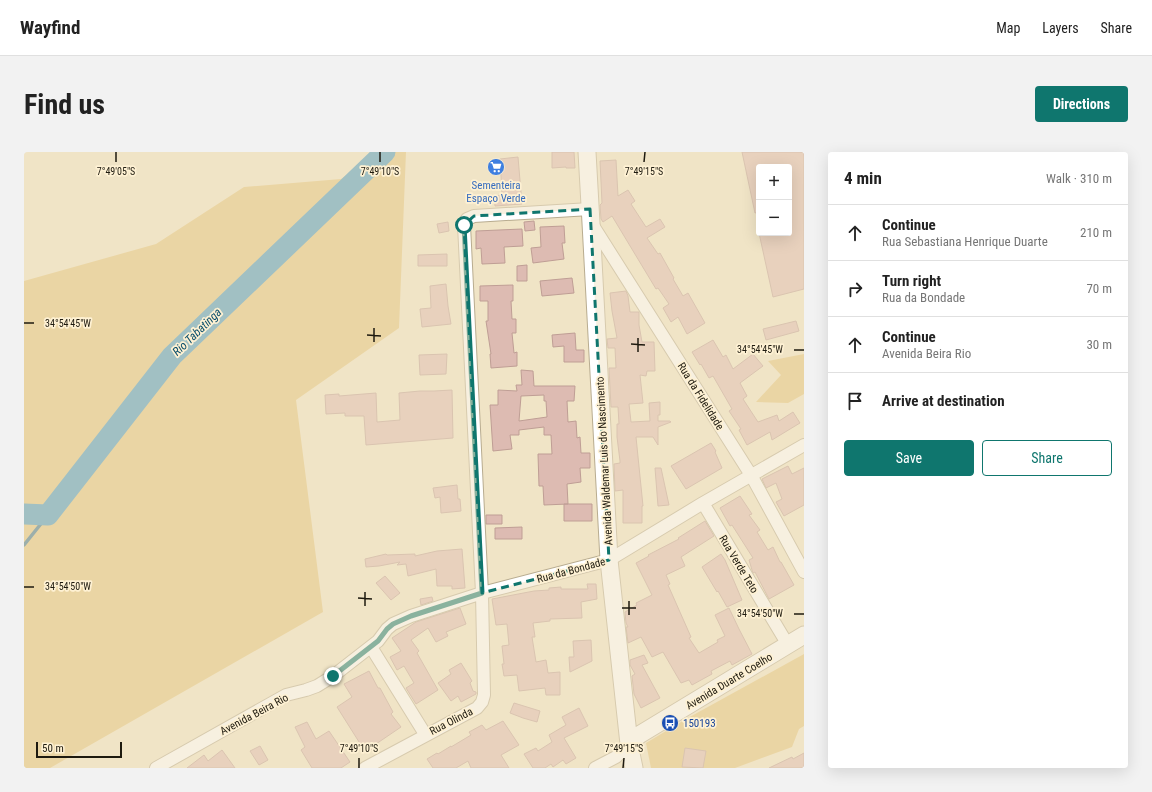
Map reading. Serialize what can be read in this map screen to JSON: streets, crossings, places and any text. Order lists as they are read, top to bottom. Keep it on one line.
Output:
{"streets":{"main road":["Avenida Waldemar Luis do Nascimento","Avenida Duarte Coelho"],"street":["Rua da Fidelidade","Rua Verde Teto","Rua da Bondade","Avenida Beira Rio","Rua Olinda"]},"crossings":[["Rua da Fidelidade","Avenida Waldemar Luis do Nascimento"],["Rua da Fidelidade","Rua da Bondade"],["Avenida Waldemar Luis do Nascimento","Rua da Bondade"],["Avenida Waldemar Luis do Nascimento","Avenida Duarte Coelho"],["Rua Verde Teto","Rua da Bondade"],["Rua Verde Teto","Avenida Duarte Coelho"],["Rua da Bondade","Avenida Beira Rio"],["Rua da Bondade","Rua Olinda"]],"water":["Rio Tabatinga"],"places":{"supermarket":["Sementeira Espaço Verde"],"bus stop":["150193"]},"scale_bar":"50 m","page":{"header":"Wayfind","nav":["Map","Layers","Share"],"buttons":["Directions",["Save","Share"]],"title":"Find us","heading":["4 min","Walk · 310 m"],"map_buttons":["+","−"],"list":[["Continue","Rua Sebastiana Henrique Duarte","210 m"],["Turn right","Rua da Bondade","70 m"],["Continue","Avenida Beira Rio","30 m"],"Arrive at destination"],"scale":"50 m"},"coordinates":["7°49'05\"S","7°49'10\"S","7°49'15\"S","34°54'45\"W","34°54'50\"W"]}
